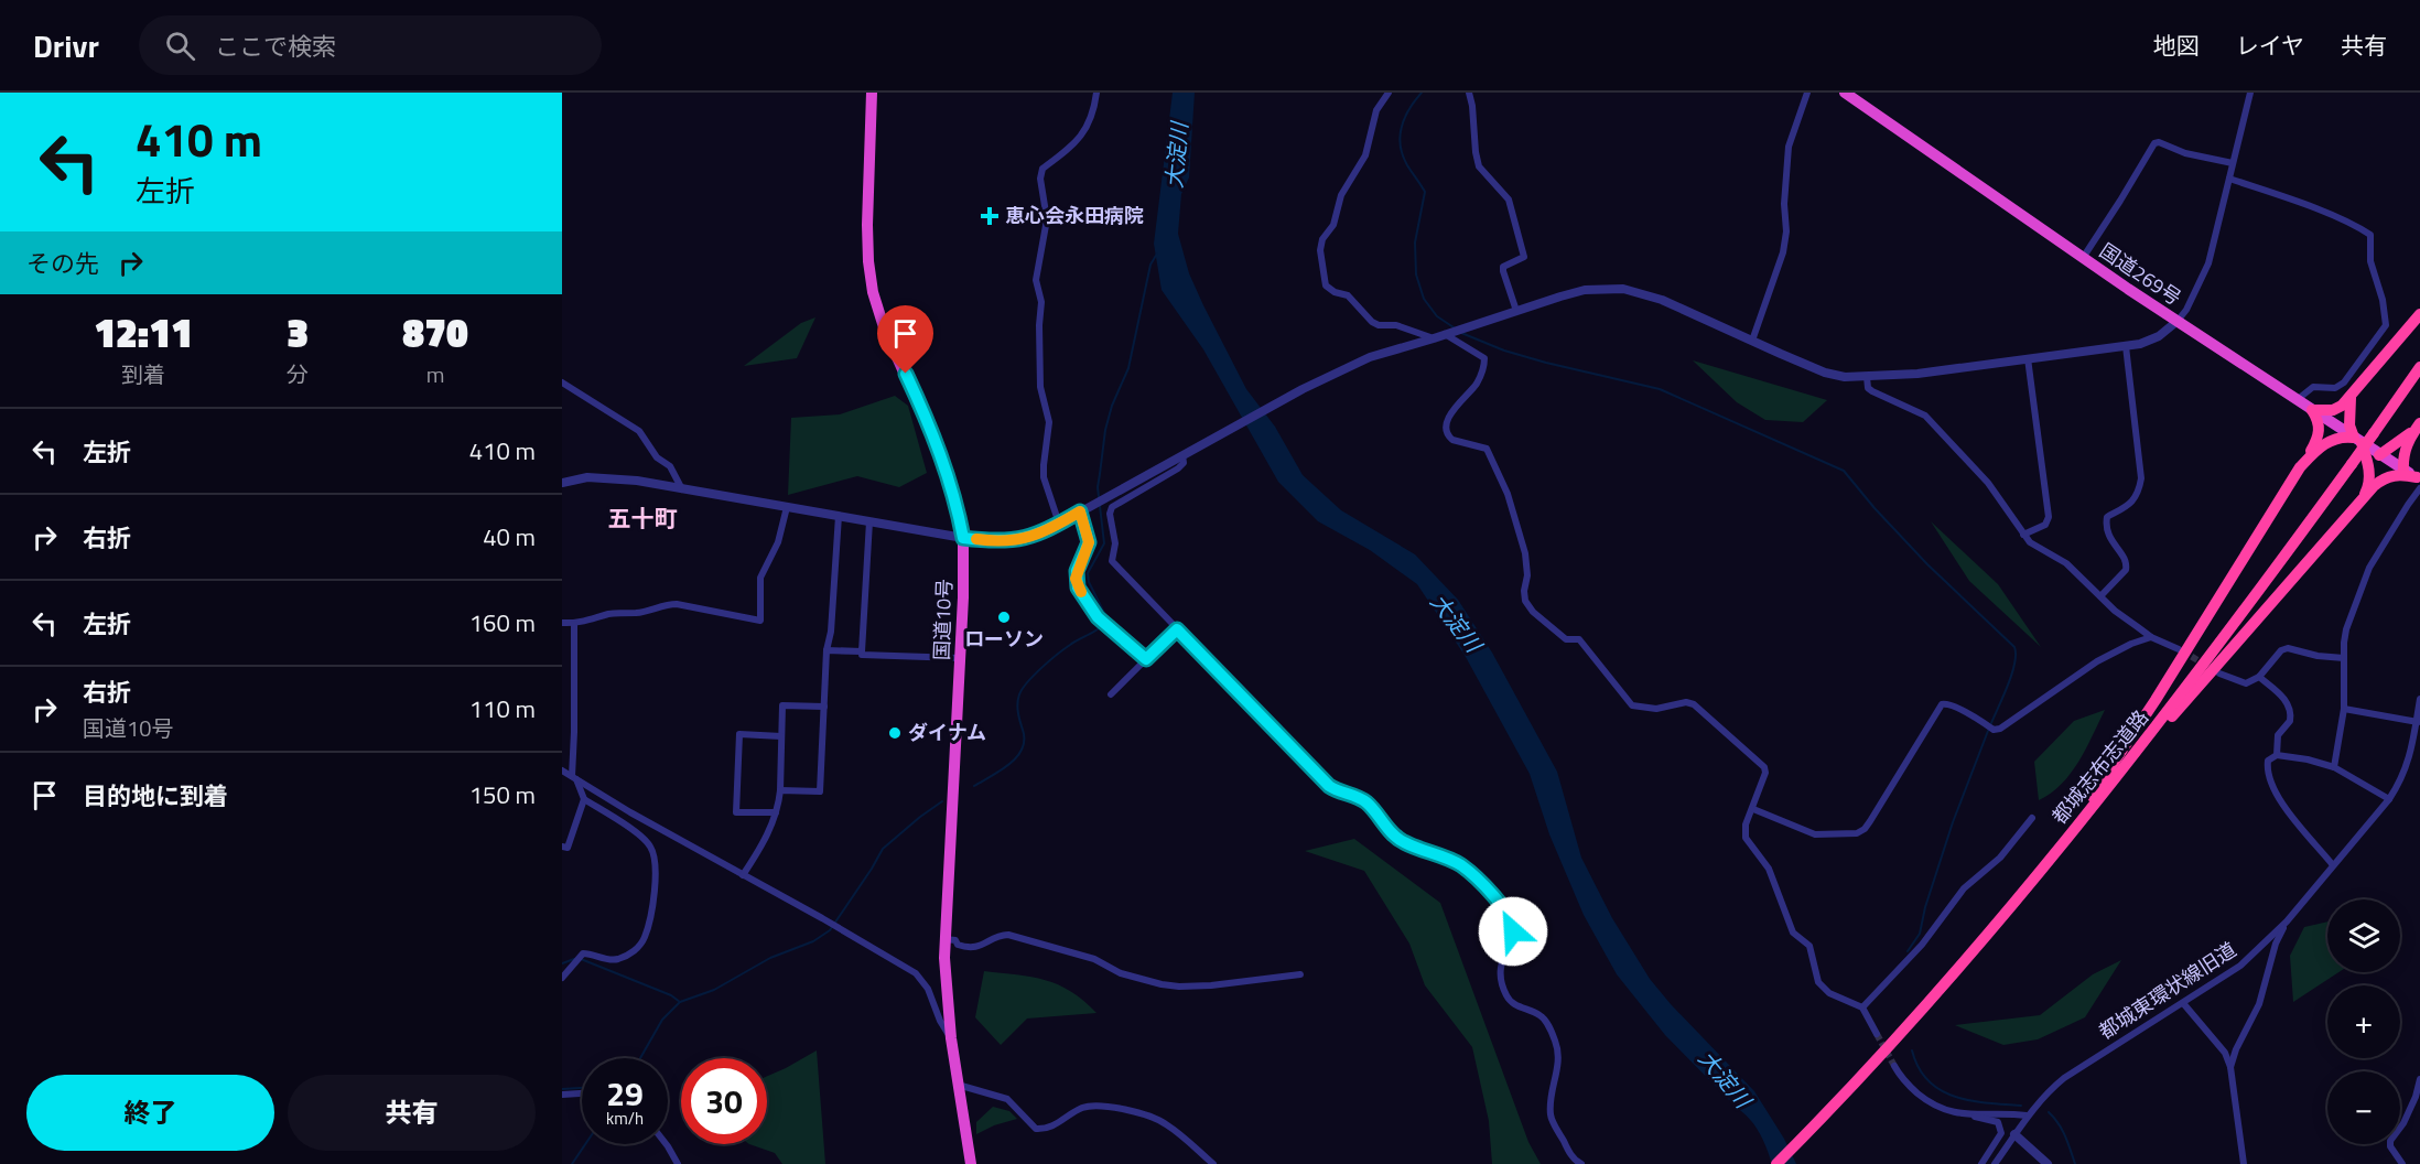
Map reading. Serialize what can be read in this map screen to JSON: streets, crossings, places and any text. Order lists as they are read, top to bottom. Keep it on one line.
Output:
{"streets":{"highway":["国道269号","国道10号","都城志布志道路"],"street":["都城東環状線旧道"]},"districts":["五十町"],"water":["大淀川"],"places":{"health":["恵心会永田病院"],"other":["ローソン","ダイナム"]},"page":{"header":"Drivr","search":"ここで検索","nav":["地図","レイヤ","共有"],"turn":["410 m","左折"],"then":"その先","eta":["12:11","到着","3","分","870","m"],"list":[{"name":"左折","value":"410 m"},{"name":"右折","value":"40 m"},{"name":"左折","value":"160 m"},{"name":"右折","note":"国道10号","value":"110 m"},{"name":"目的地に到着","value":"150 m"}],"map_buttons":["+","−"],"speed":"29 km/h","limit":"30","buttons":["終了","共有"]}}
